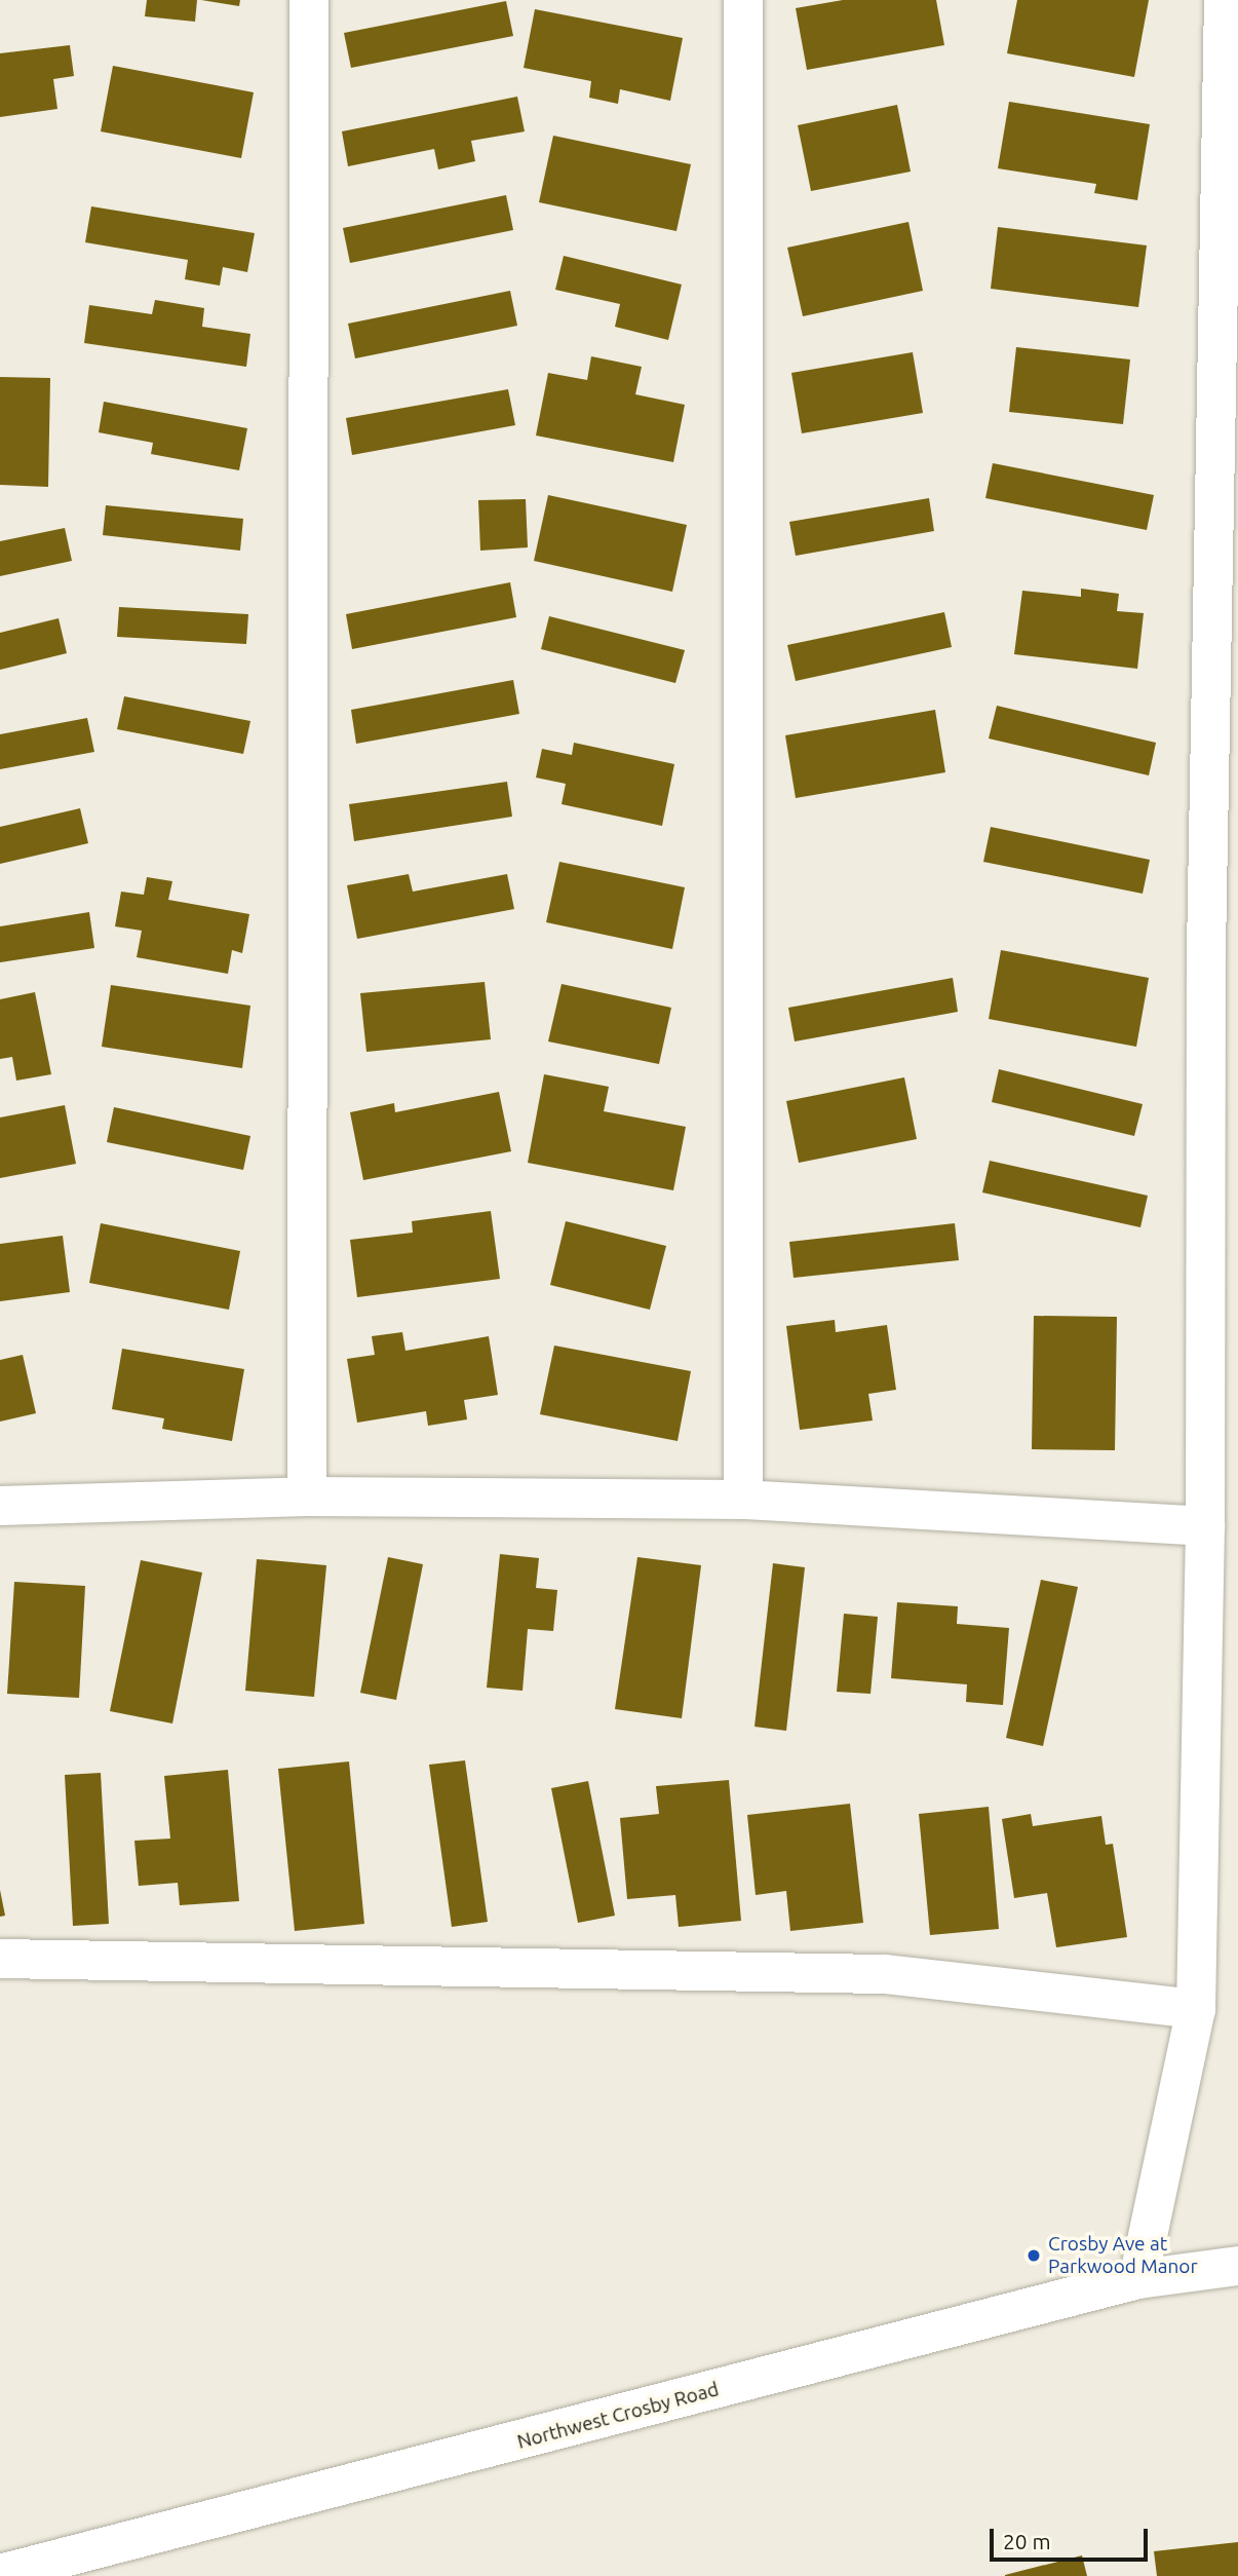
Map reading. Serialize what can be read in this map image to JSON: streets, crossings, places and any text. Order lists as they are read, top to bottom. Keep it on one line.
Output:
{"streets":{"street":["Northwest Crosby Road"]},"places":["Crosby Ave at Parkwood Manor"],"scale_bar":"20 m"}
